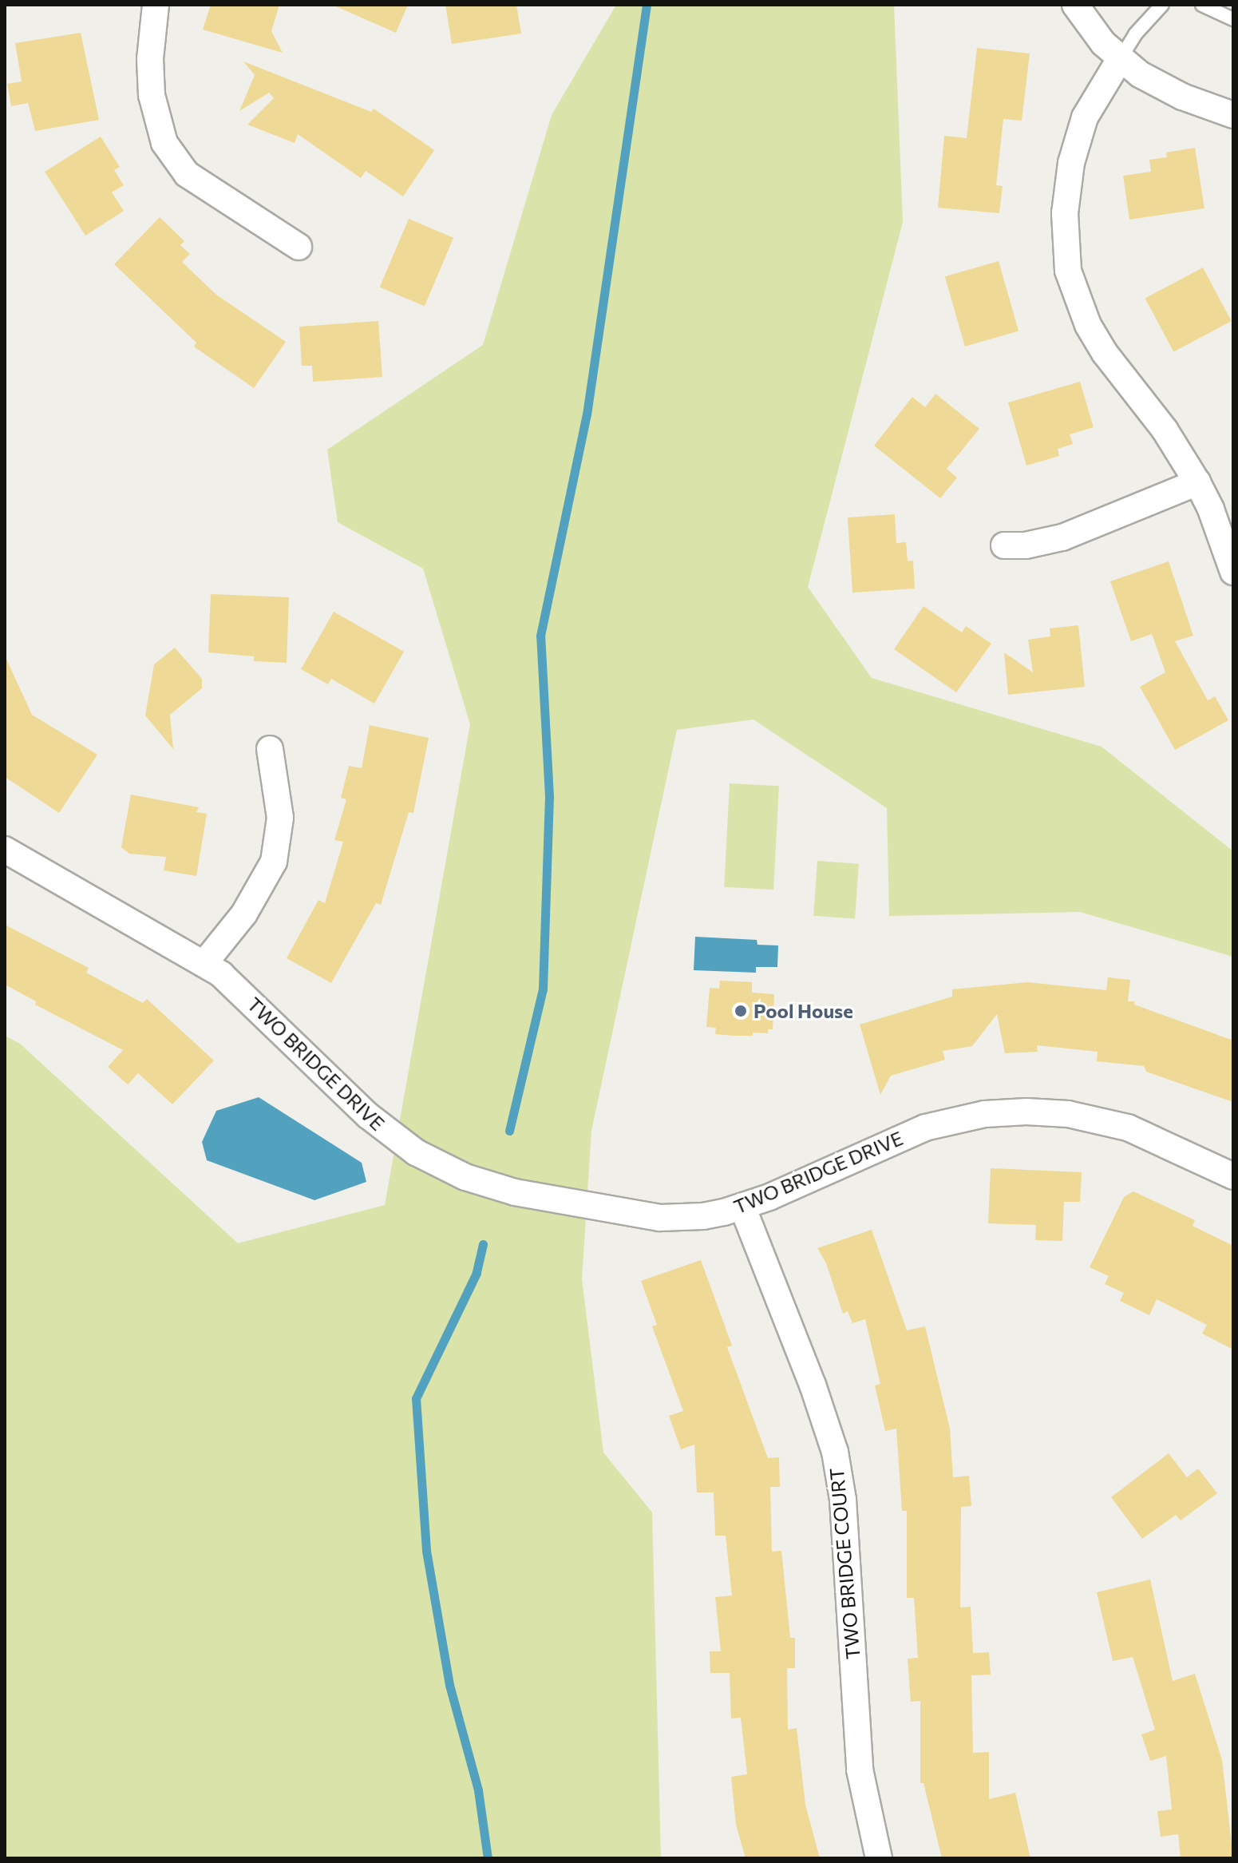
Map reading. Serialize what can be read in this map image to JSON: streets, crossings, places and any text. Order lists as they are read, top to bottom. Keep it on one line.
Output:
{"streets":{"street":["TWO BRIDGE DRIVE","TWO BRIDGE COURT"]},"crossings":[["TWO BRIDGE DRIVE","TWO BRIDGE COURT"]],"places":["Pool House"]}
